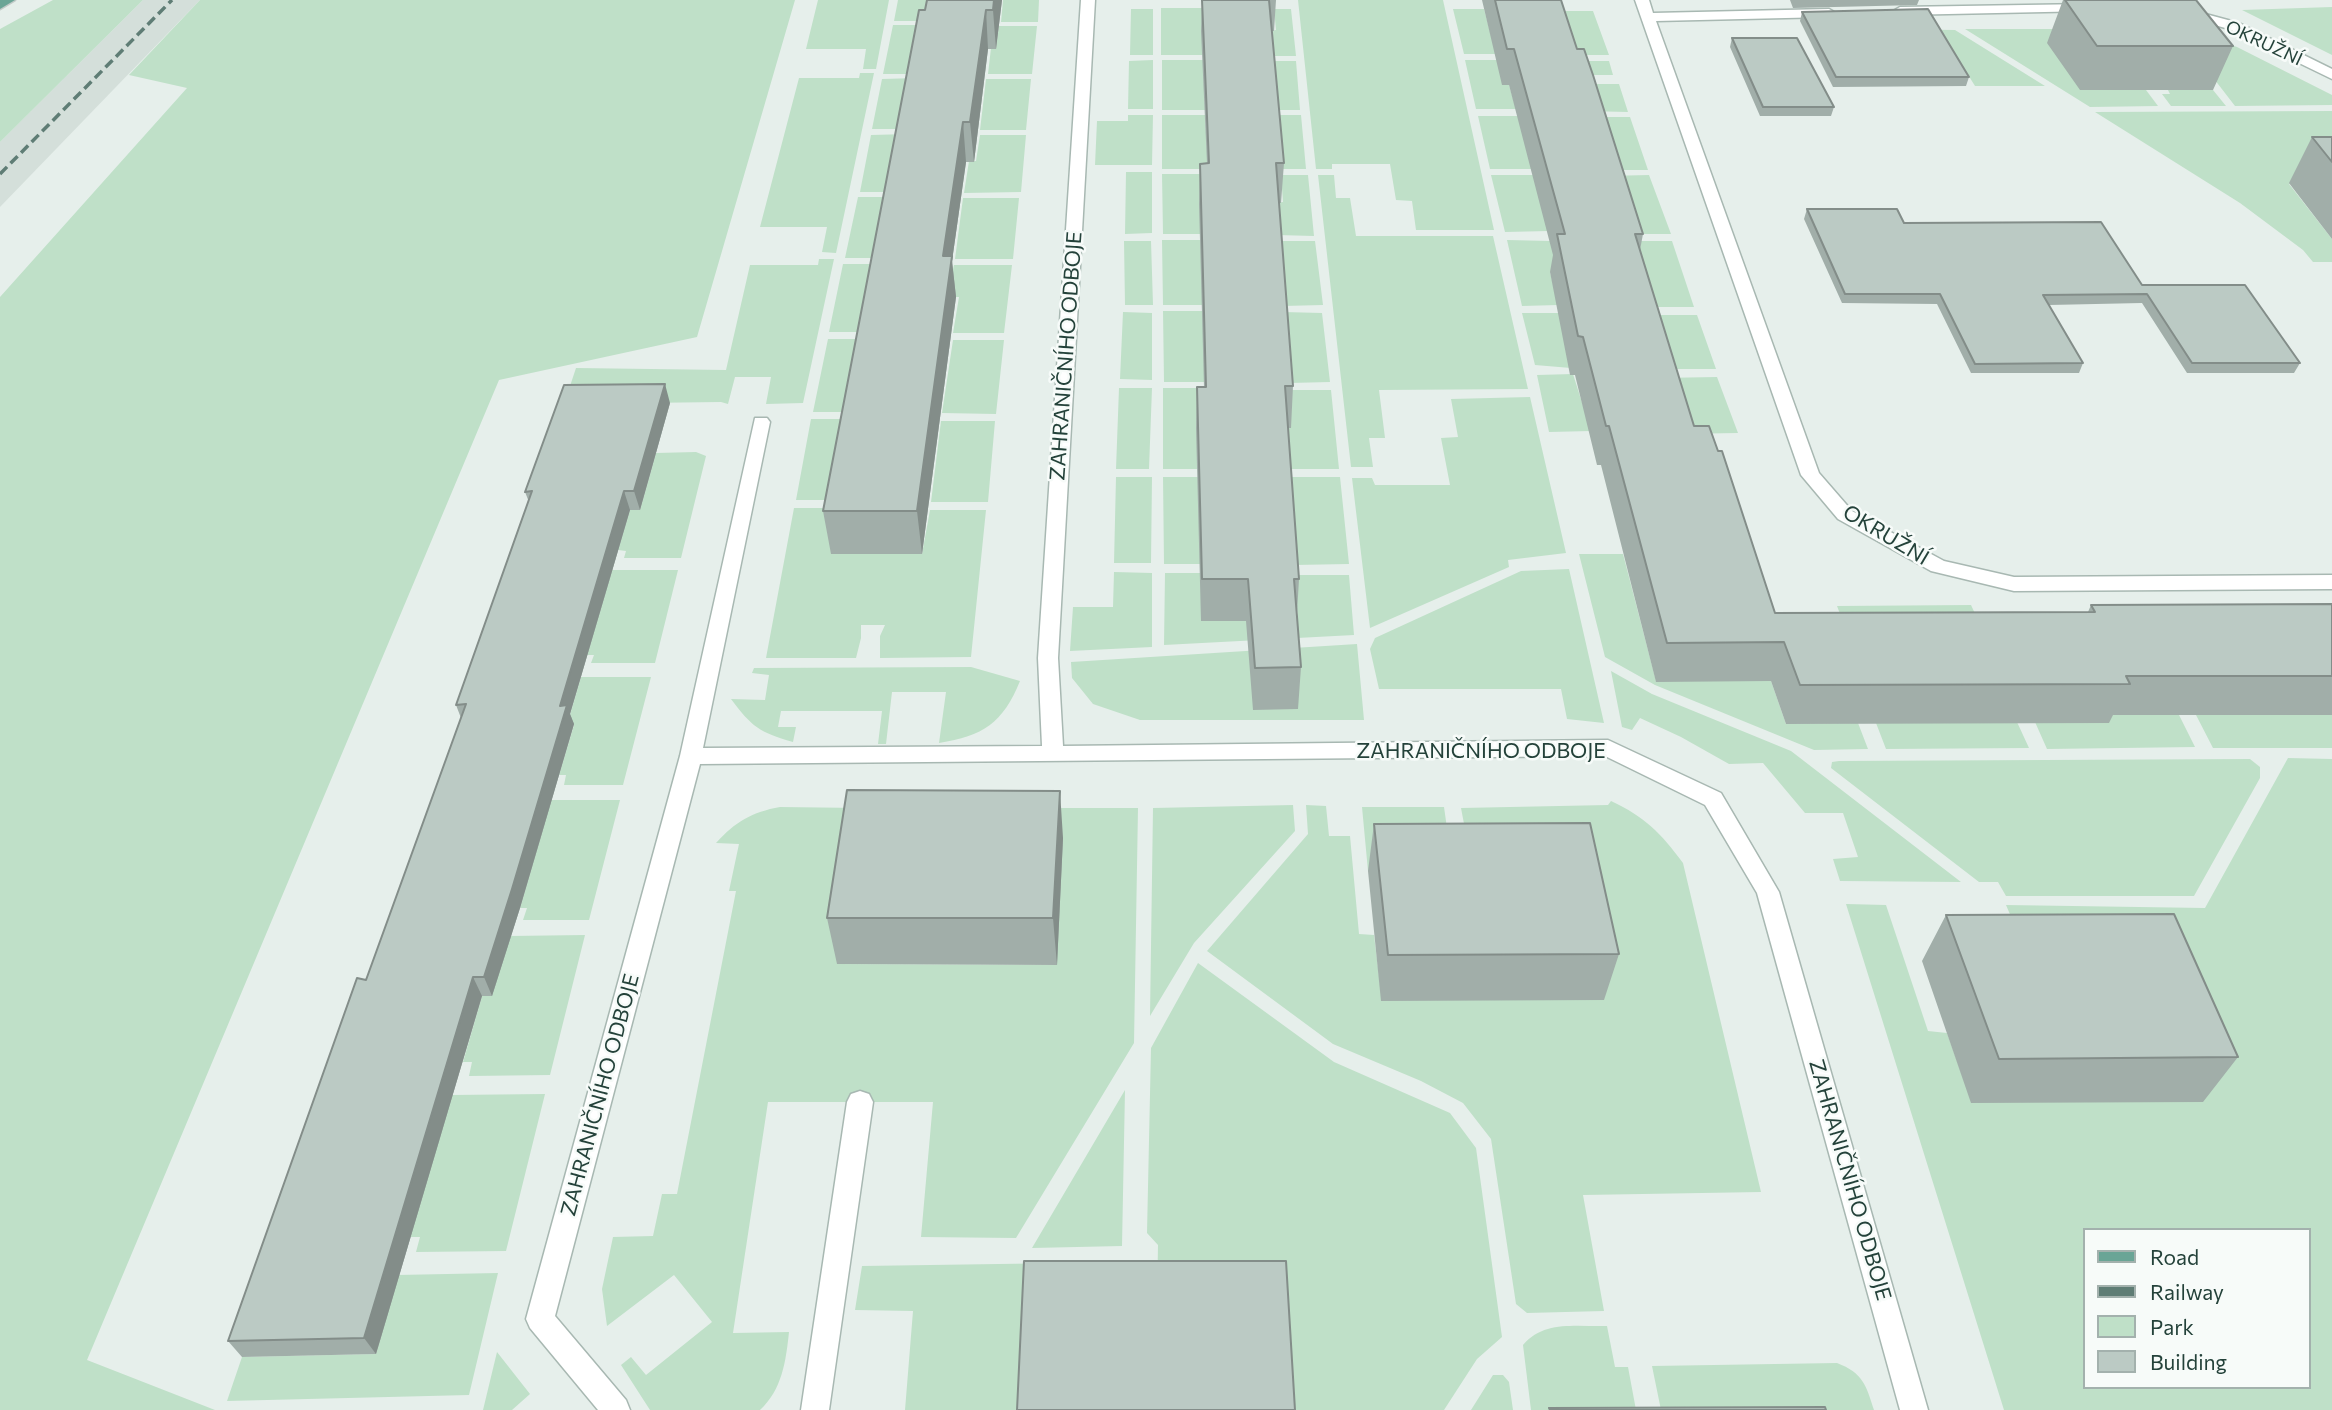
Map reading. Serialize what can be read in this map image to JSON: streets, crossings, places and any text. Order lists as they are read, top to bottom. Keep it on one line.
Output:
{"streets":{"street":["OKRUŽNÍ","ZAHRANIČNÍHO ODBOJE"]},"legend":["Road","Railway","Park","Building"]}
